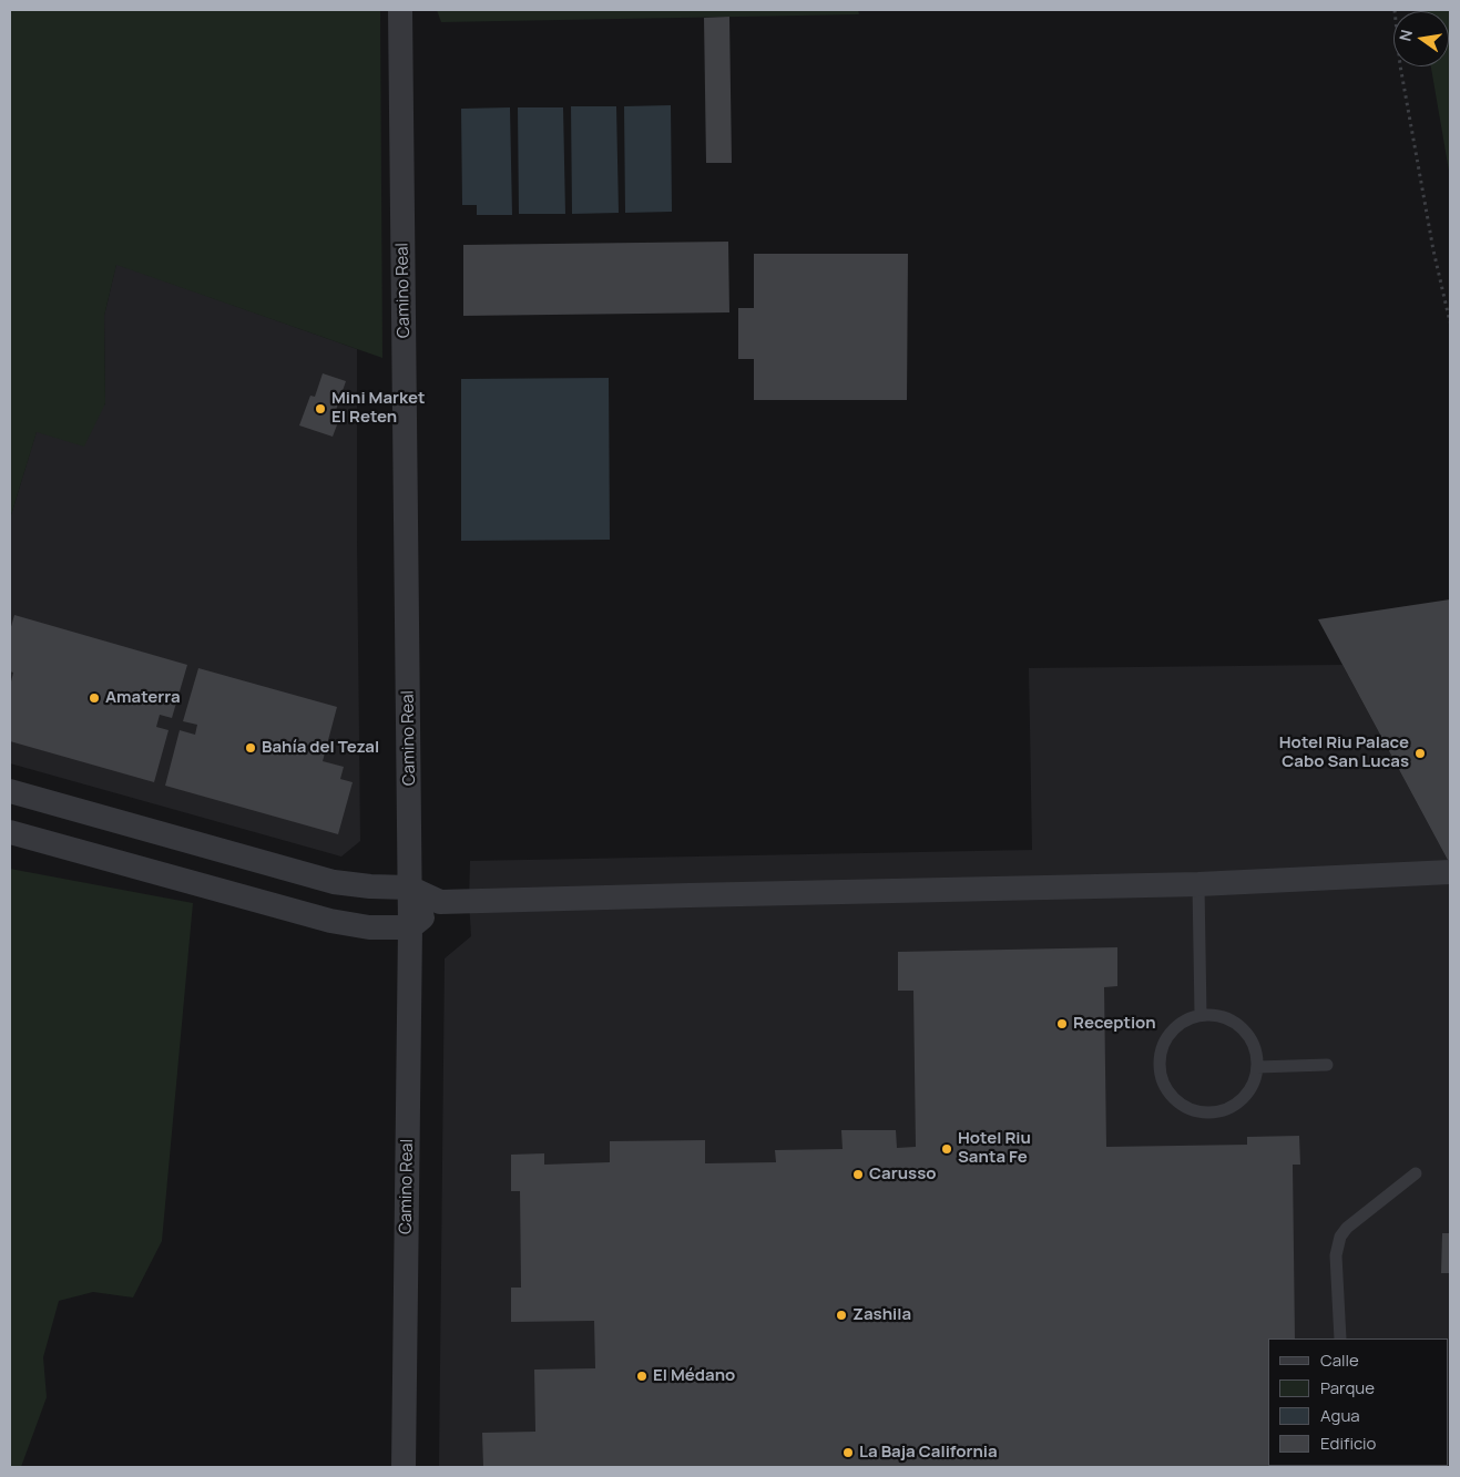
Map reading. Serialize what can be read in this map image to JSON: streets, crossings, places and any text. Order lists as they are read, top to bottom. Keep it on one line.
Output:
{"streets":{"street":["Camino Real"]},"places":["Mini Market El Reten","Amaterra","Bahía del Tezal","Hotel Riu Palace Cabo San Lucas","Reception","Hotel Riu Santa Fe","Carusso","Zashila","El Médano","La Baja California"],"legend":["Calle","Parque","Agua","Edificio"],"north":"left"}
